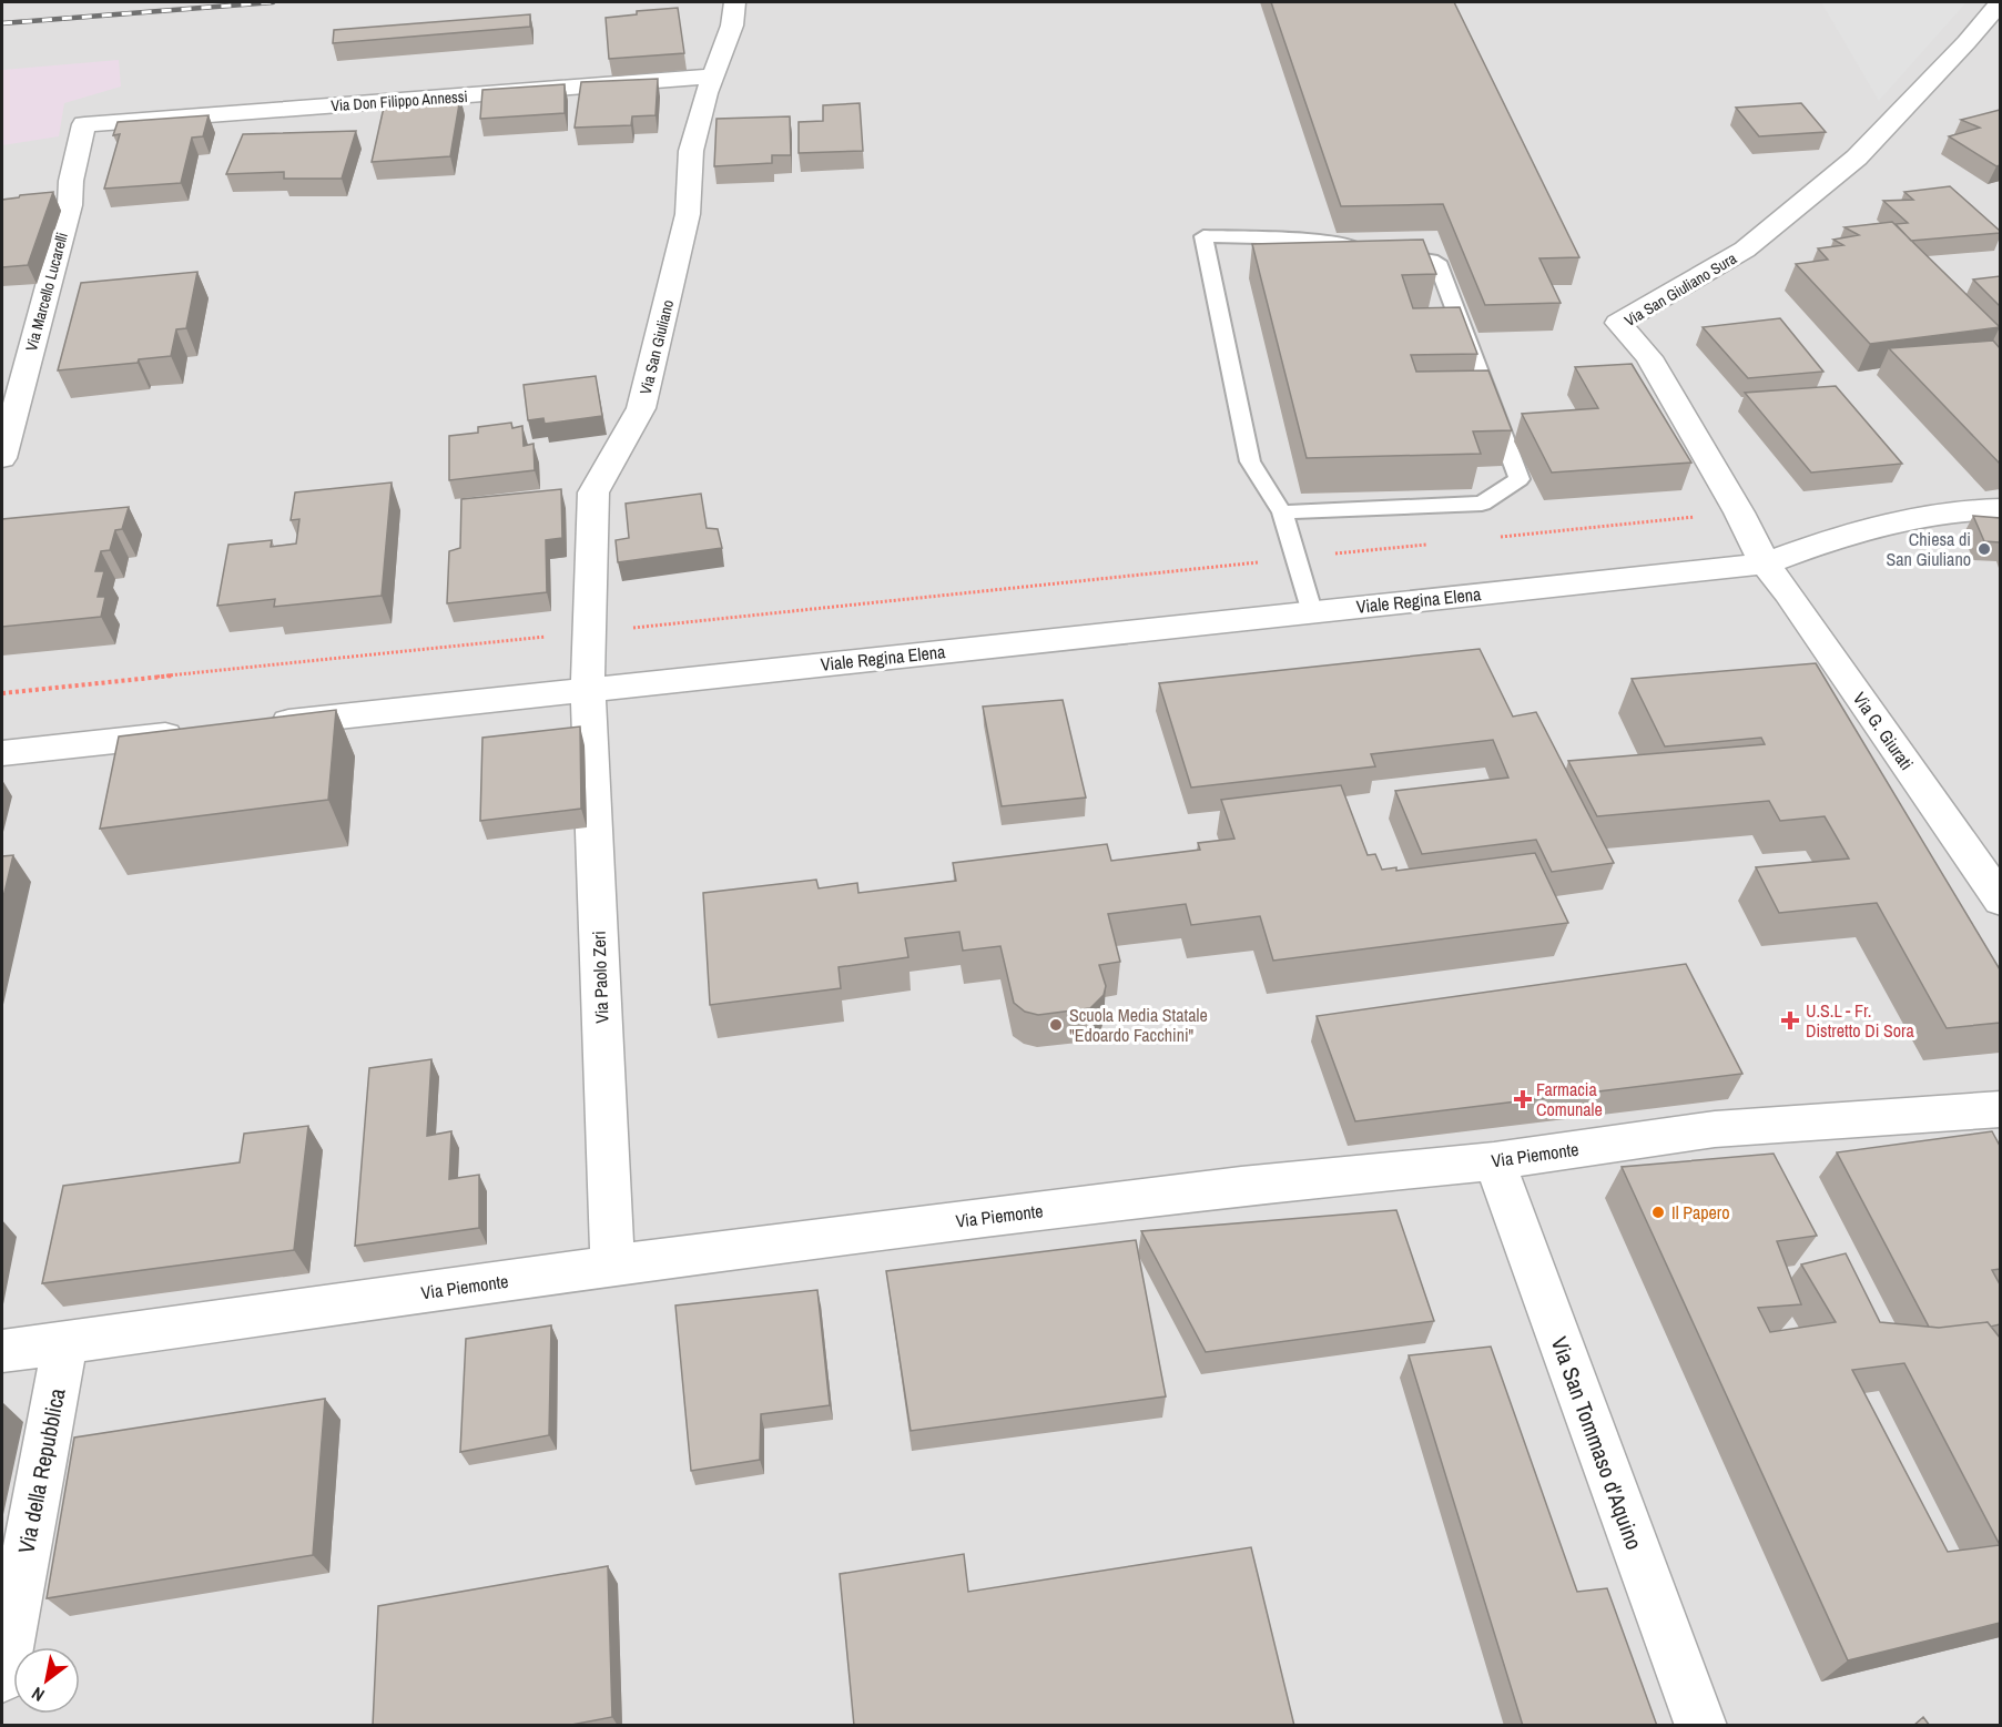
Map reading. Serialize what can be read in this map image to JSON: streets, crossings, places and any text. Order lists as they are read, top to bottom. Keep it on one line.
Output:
{"streets":{"street":["Via Don Filippo Annessi","Via San Giuliano Sura","Via Marcello Lucarelli","Via San Giuliano","Viale Regina Elena","Via G. Giurati","Via Paolo Zeri","Via Piemonte","Via San Tommaso d'Aquino","Via della Repubblica"]},"crossings":[["Via Don Filippo Annessi","Via Marcello Lucarelli"],["Via Don Filippo Annessi","Via San Giuliano"],["Via San Giuliano Sura","Viale Regina Elena"],["Via San Giuliano Sura","Via G. Giurati"],["Via San Giuliano","Viale Regina Elena"],["Via San Giuliano","Via Paolo Zeri"],["Viale Regina Elena","Via G. Giurati"],["Viale Regina Elena","Via Paolo Zeri"],["Via Paolo Zeri","Via Piemonte"],["Via Piemonte","Via San Tommaso d'Aquino"],["Via Piemonte","Via della Repubblica"]],"places":{"other":["Chiesa di San Giuliano","Scuola Media Statale \"Edoardo Facchini\"","Il Papero"],"health":["U.S.L - Fr. Distretto Di Sora","Farmacia Comunale"]},"north":"bottom left"}
